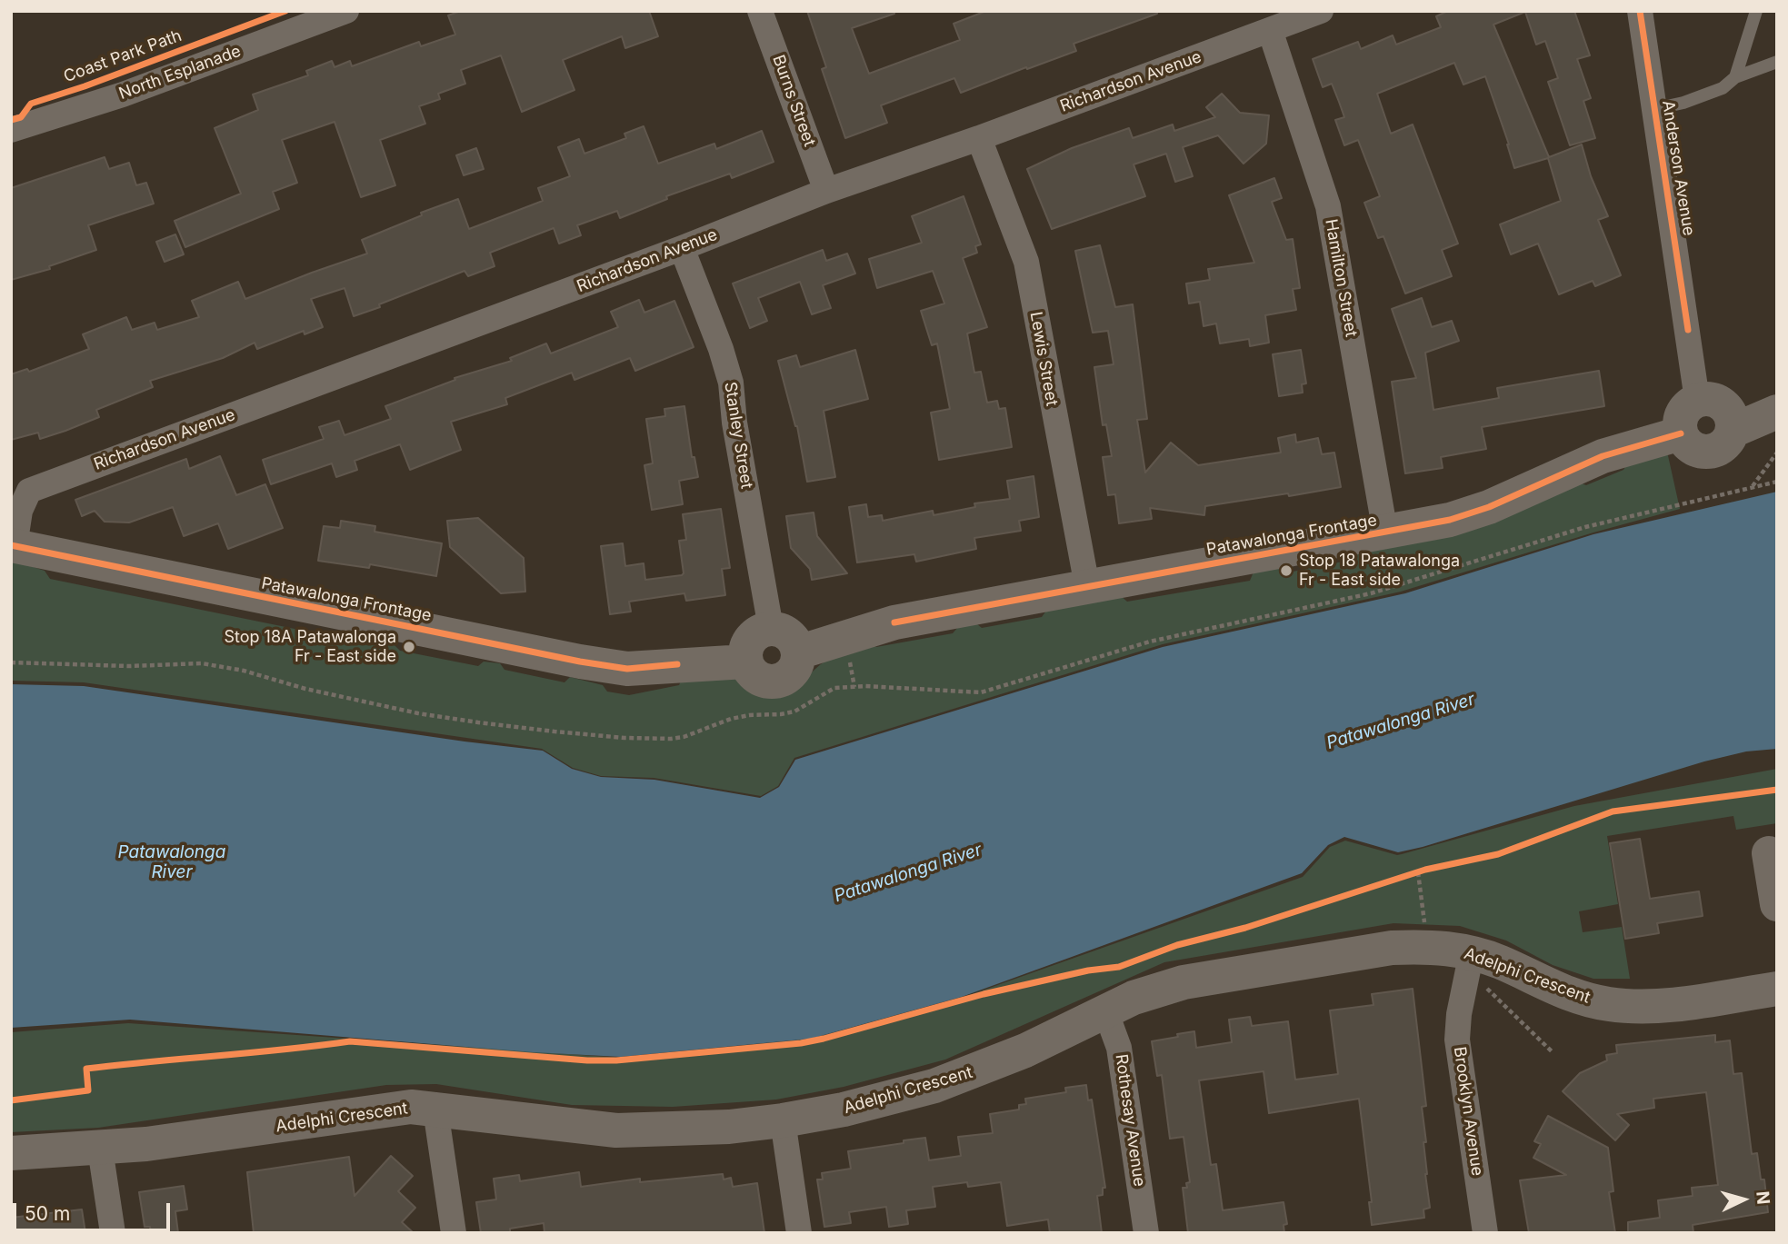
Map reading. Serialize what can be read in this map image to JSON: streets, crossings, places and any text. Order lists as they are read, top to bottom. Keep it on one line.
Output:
{"streets":{"street":["North Esplanade","Richardson Avenue","Burns Street","Anderson Avenue","Hamilton Street","Lewis Street","Stanley Street","Patawalonga Frontage","Adelphi Crescent","Brooklyn Avenue","Rothesay Avenue"],"cycle path":["Coast Park Path"]},"crossings":[["Richardson Avenue","Burns Street"],["Richardson Avenue","Hamilton Street"],["Richardson Avenue","Lewis Street"],["Richardson Avenue","Stanley Street"],["Richardson Avenue","Patawalonga Frontage"],["Anderson Avenue","Patawalonga Frontage"],["Hamilton Street","Patawalonga Frontage"],["Lewis Street","Patawalonga Frontage"],["Stanley Street","Patawalonga Frontage"],["Adelphi Crescent","Brooklyn Avenue"],["Adelphi Crescent","Rothesay Avenue"]],"water":["Patawalonga River"],"places":["Stop 18 Patawalonga Fr - East side","Stop 18A Patawalonga Fr - East side"],"scale_bar":"50 m","north":"right"}
